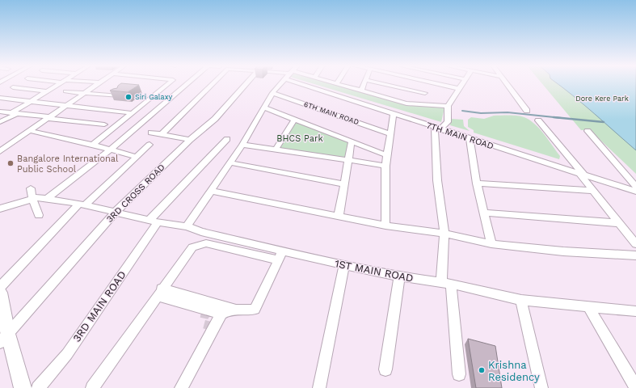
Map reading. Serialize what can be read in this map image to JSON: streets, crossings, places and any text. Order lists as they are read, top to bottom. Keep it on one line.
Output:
{"streets":{"street":["6TH MAIN ROAD","7TH MAIN ROAD","3RD CROSS ROAD","1ST MAIN ROAD","3RD MAIN ROAD"]},"crossings":[["3RD CROSS ROAD","1ST MAIN ROAD"],["1ST MAIN ROAD","3RD MAIN ROAD"]],"parks":["Dore Kere Park","BHCS Park"],"places":["Siri Galaxy","Bangalore International Public School","Krishna Residency"]}
